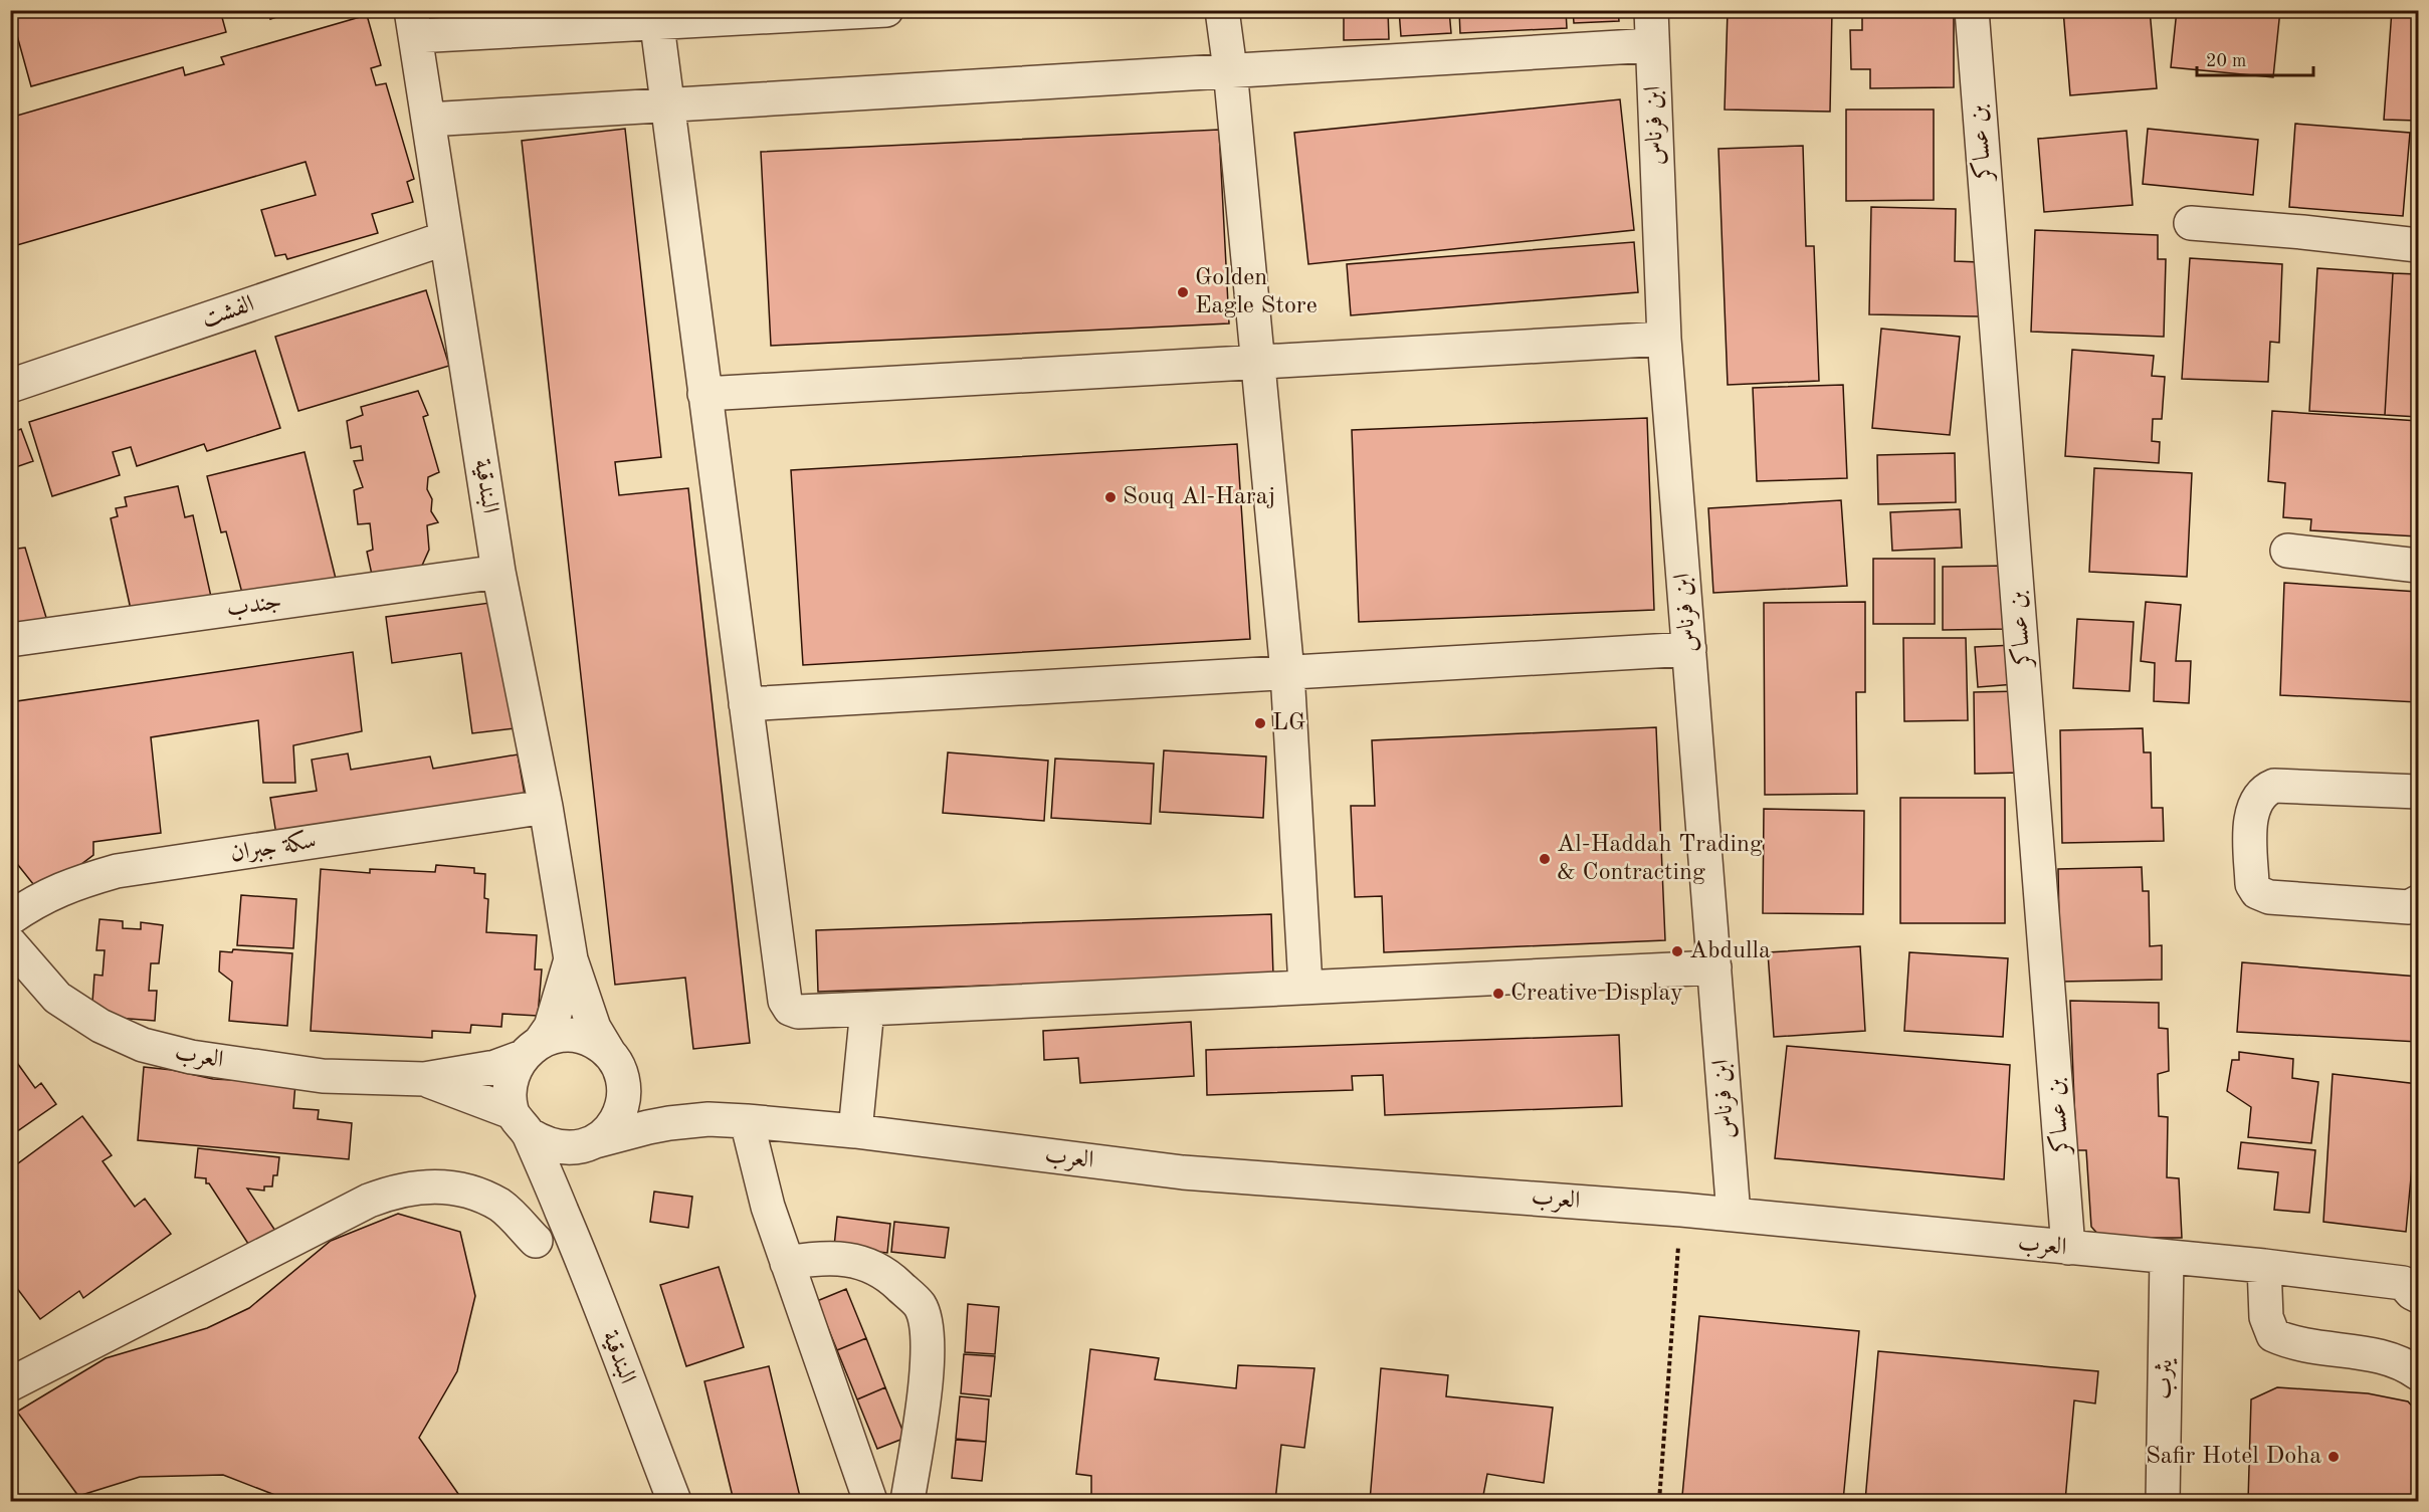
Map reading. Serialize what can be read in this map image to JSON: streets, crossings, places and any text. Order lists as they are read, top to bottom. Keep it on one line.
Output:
{"streets":{"street":["ابن فرناس","بن عساكر","الفشت","البندقية","جندب","سكة جبران","العرب","يثرب"]},"crossings":[["ابن فرناس","العرب"],["بن عساكر","العرب"],["الفشت","البندقية"],["البندقية","جندب"],["البندقية","سكة جبران"],["البندقية","العرب"],["العرب","يثرب"]],"places":["Golden Eagle Store","Souq Al-Haraj","LG","Al-Haddah Trading & Contracting","Abdulla","Creative Display","Safir Hotel Doha"],"scale_bar":"20 m"}
